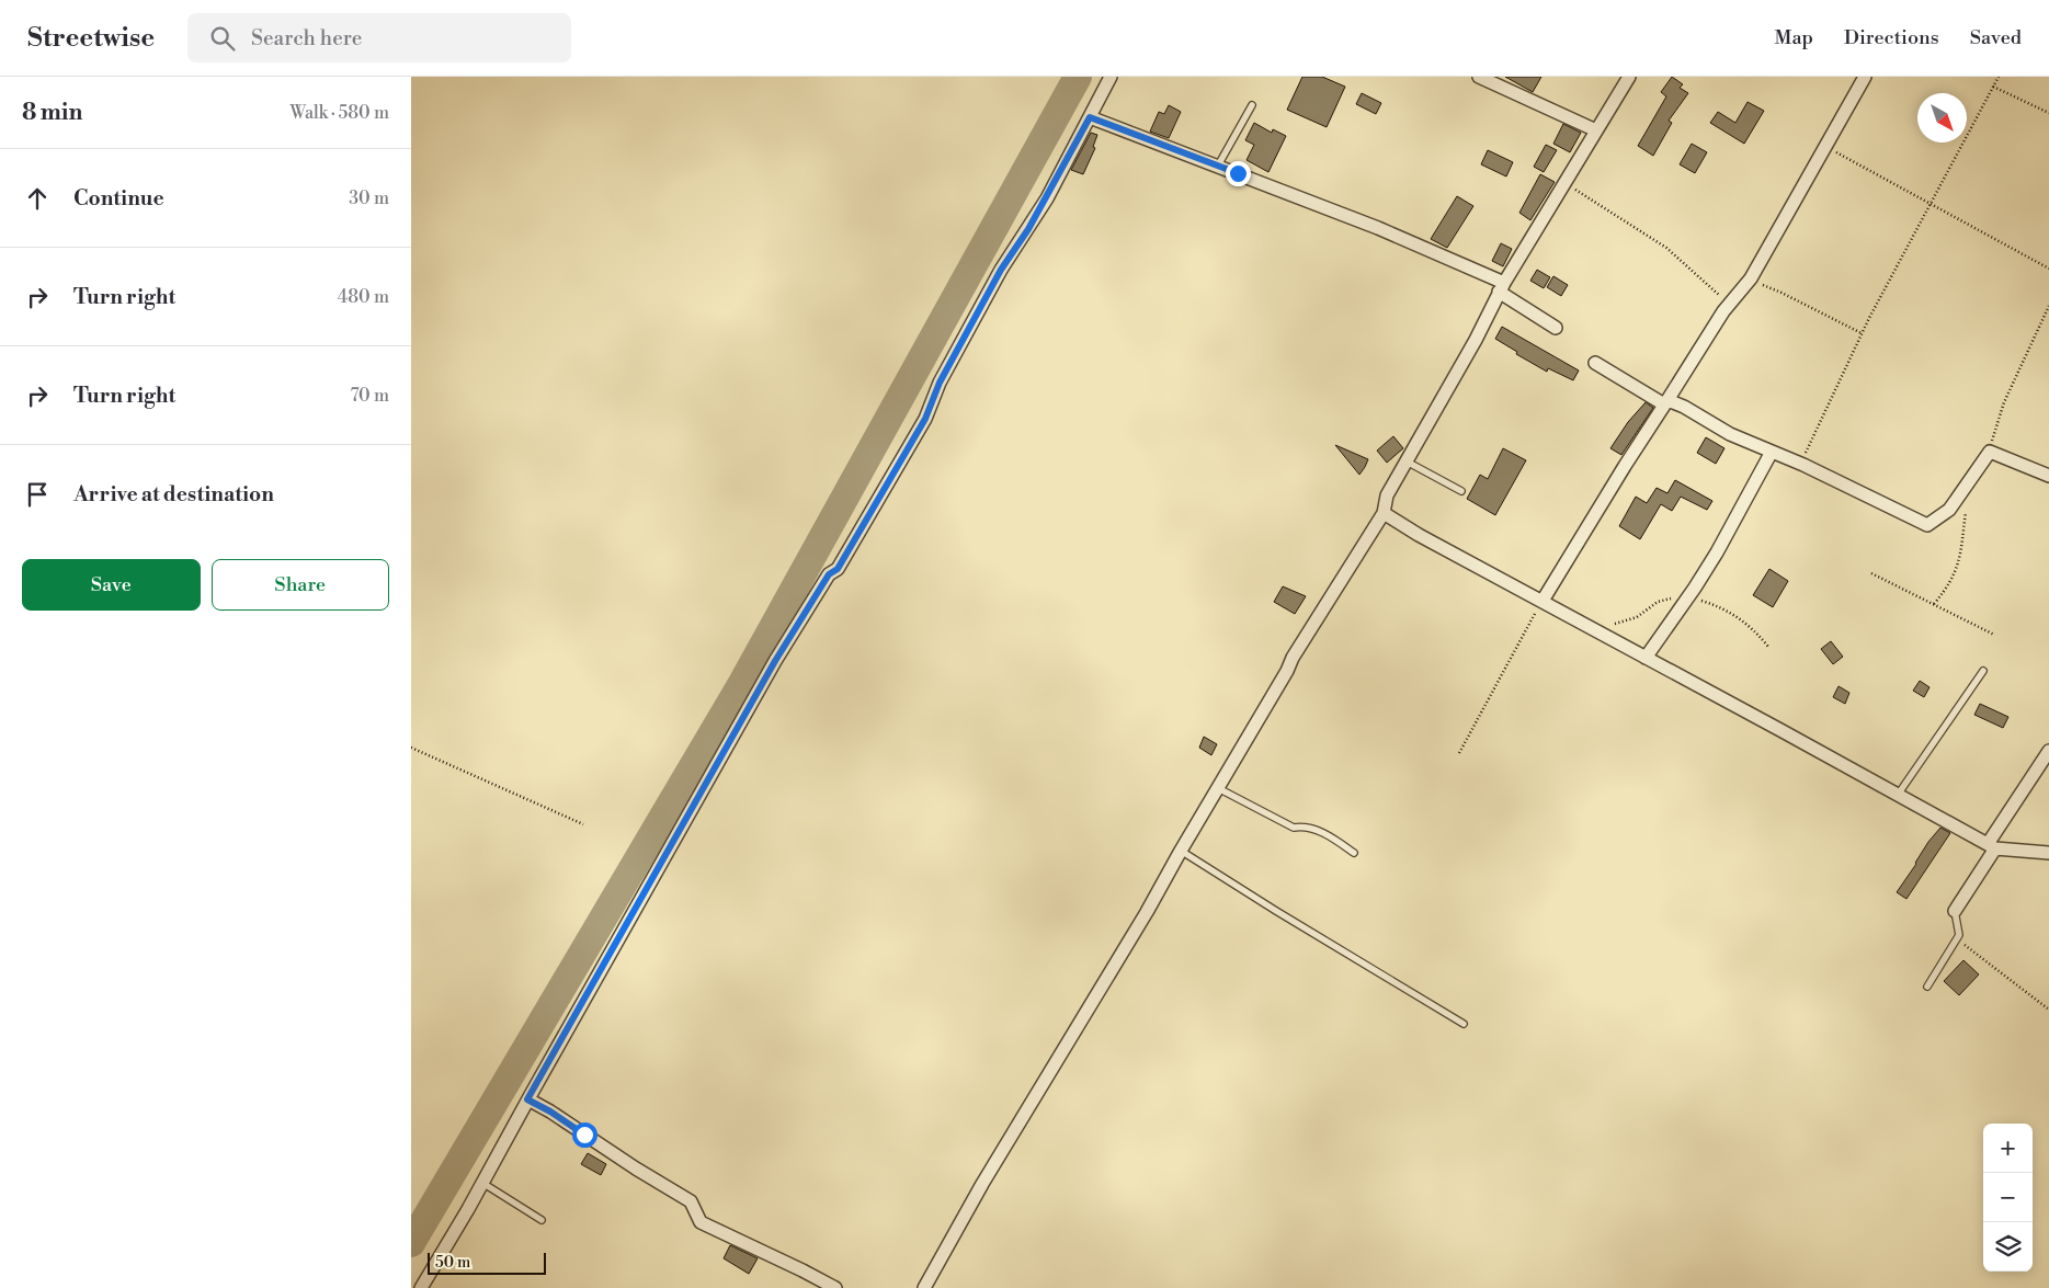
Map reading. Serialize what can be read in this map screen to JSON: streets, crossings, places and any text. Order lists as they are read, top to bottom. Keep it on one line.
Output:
{"scale_bar":"50 m","north":"bottom right","page":{"header":"Streetwise","search":"Search here","nav":["Map","Directions","Saved"],"heading":["8 min","Walk · 580 m"],"list":[["Continue","30 m"],["Turn right","480 m"],["Turn right","70 m"],"Arrive at destination"],"buttons":["Save","Share"],"map_buttons":["+","−"],"scale":"50 m"}}
